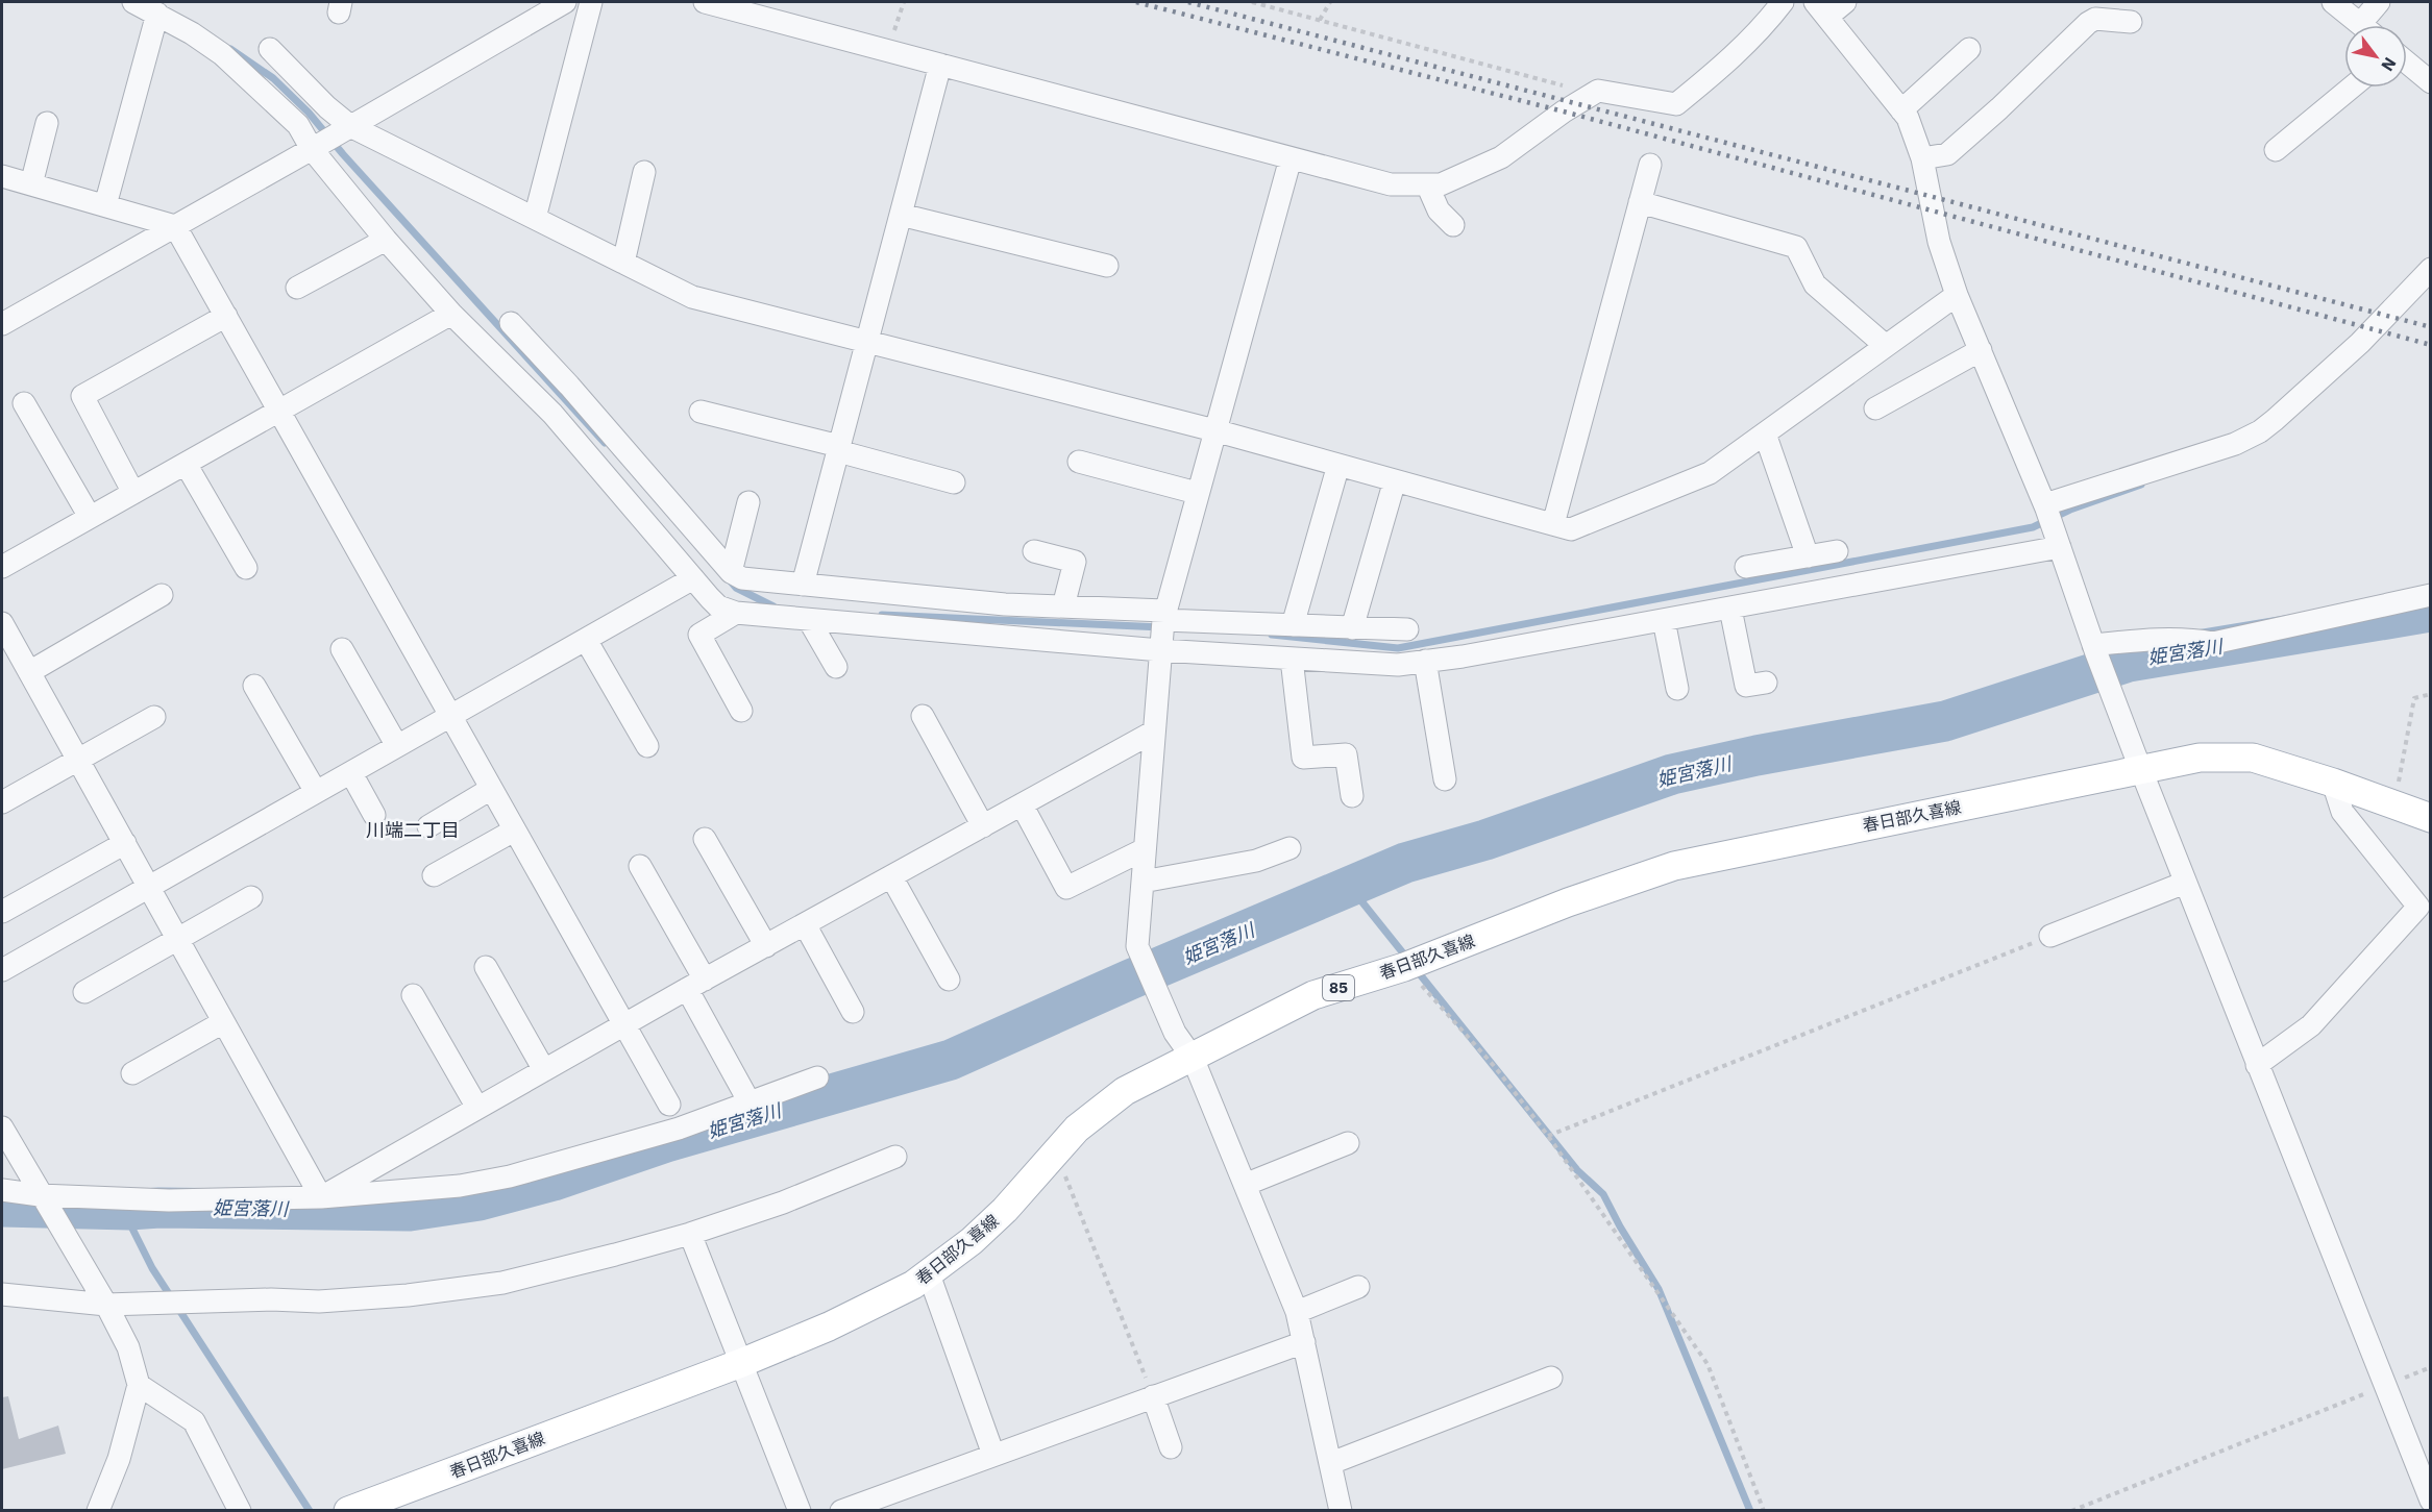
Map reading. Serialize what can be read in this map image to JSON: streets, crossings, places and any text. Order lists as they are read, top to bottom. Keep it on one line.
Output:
{"streets":{"main road":["春日部久喜線","85"]},"districts":["川端二丁目"],"water":["姫宮落川"],"north":"bottom right"}
